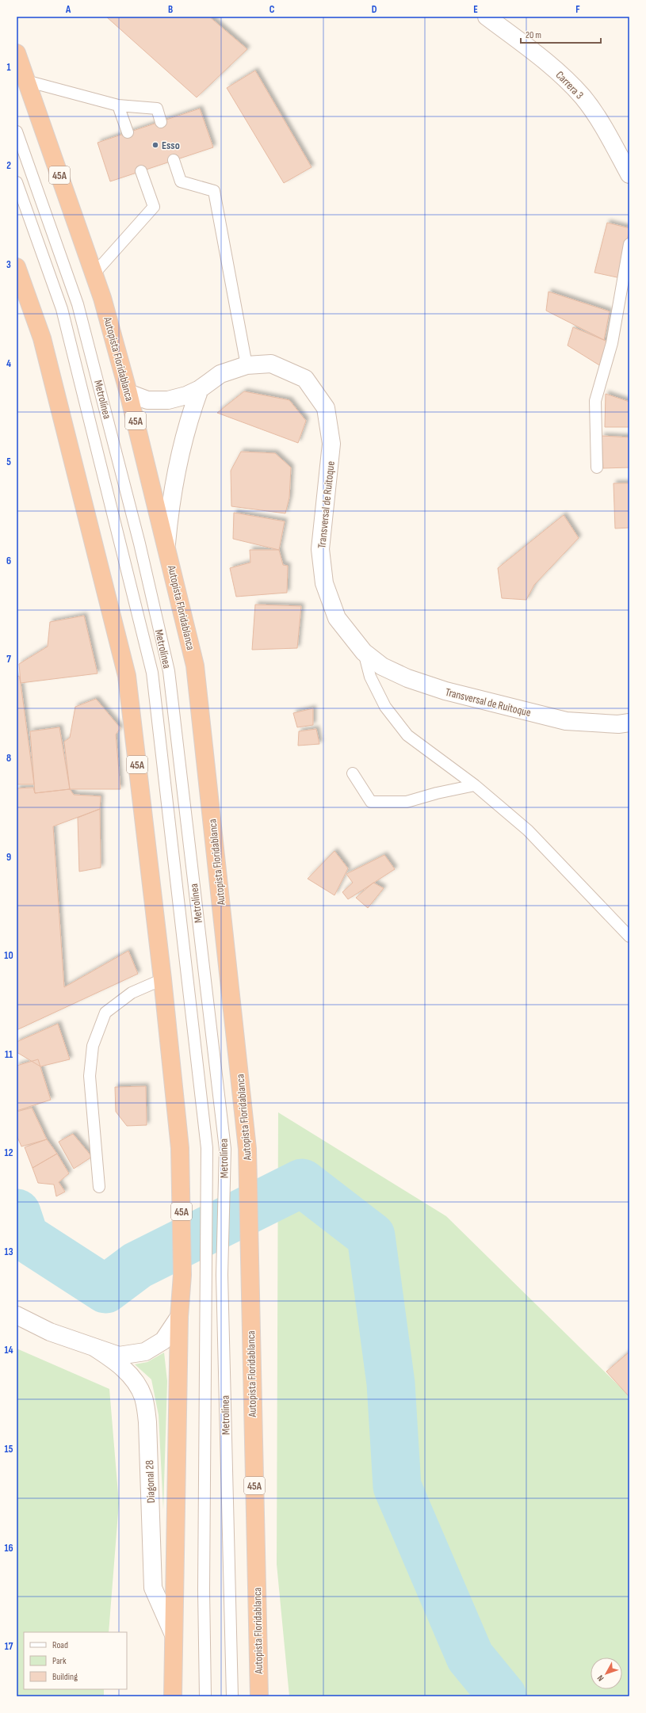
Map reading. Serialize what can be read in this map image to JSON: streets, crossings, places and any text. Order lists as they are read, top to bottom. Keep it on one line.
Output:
{"streets":{"highway":["45A","Autopista Floridablanca"],"street":["Carrera 3","Transversal de Ruitoque","Diagonal 28"],"lane":["Metrolínea"]},"crossings":[["45A","Diagonal 28"],["Autopista Floridablanca","Transversal de Ruitoque"]],"places":["Esso"],"legend":["Road","Park","Building"],"scale_bar":"20 m","north":"bottom left","grid":{"columns":["A","B","C","D","E","F"],"rows":["1","2","3","4","5","6","7","8","9","10","11","12","13","14","15","16","17"]}}
